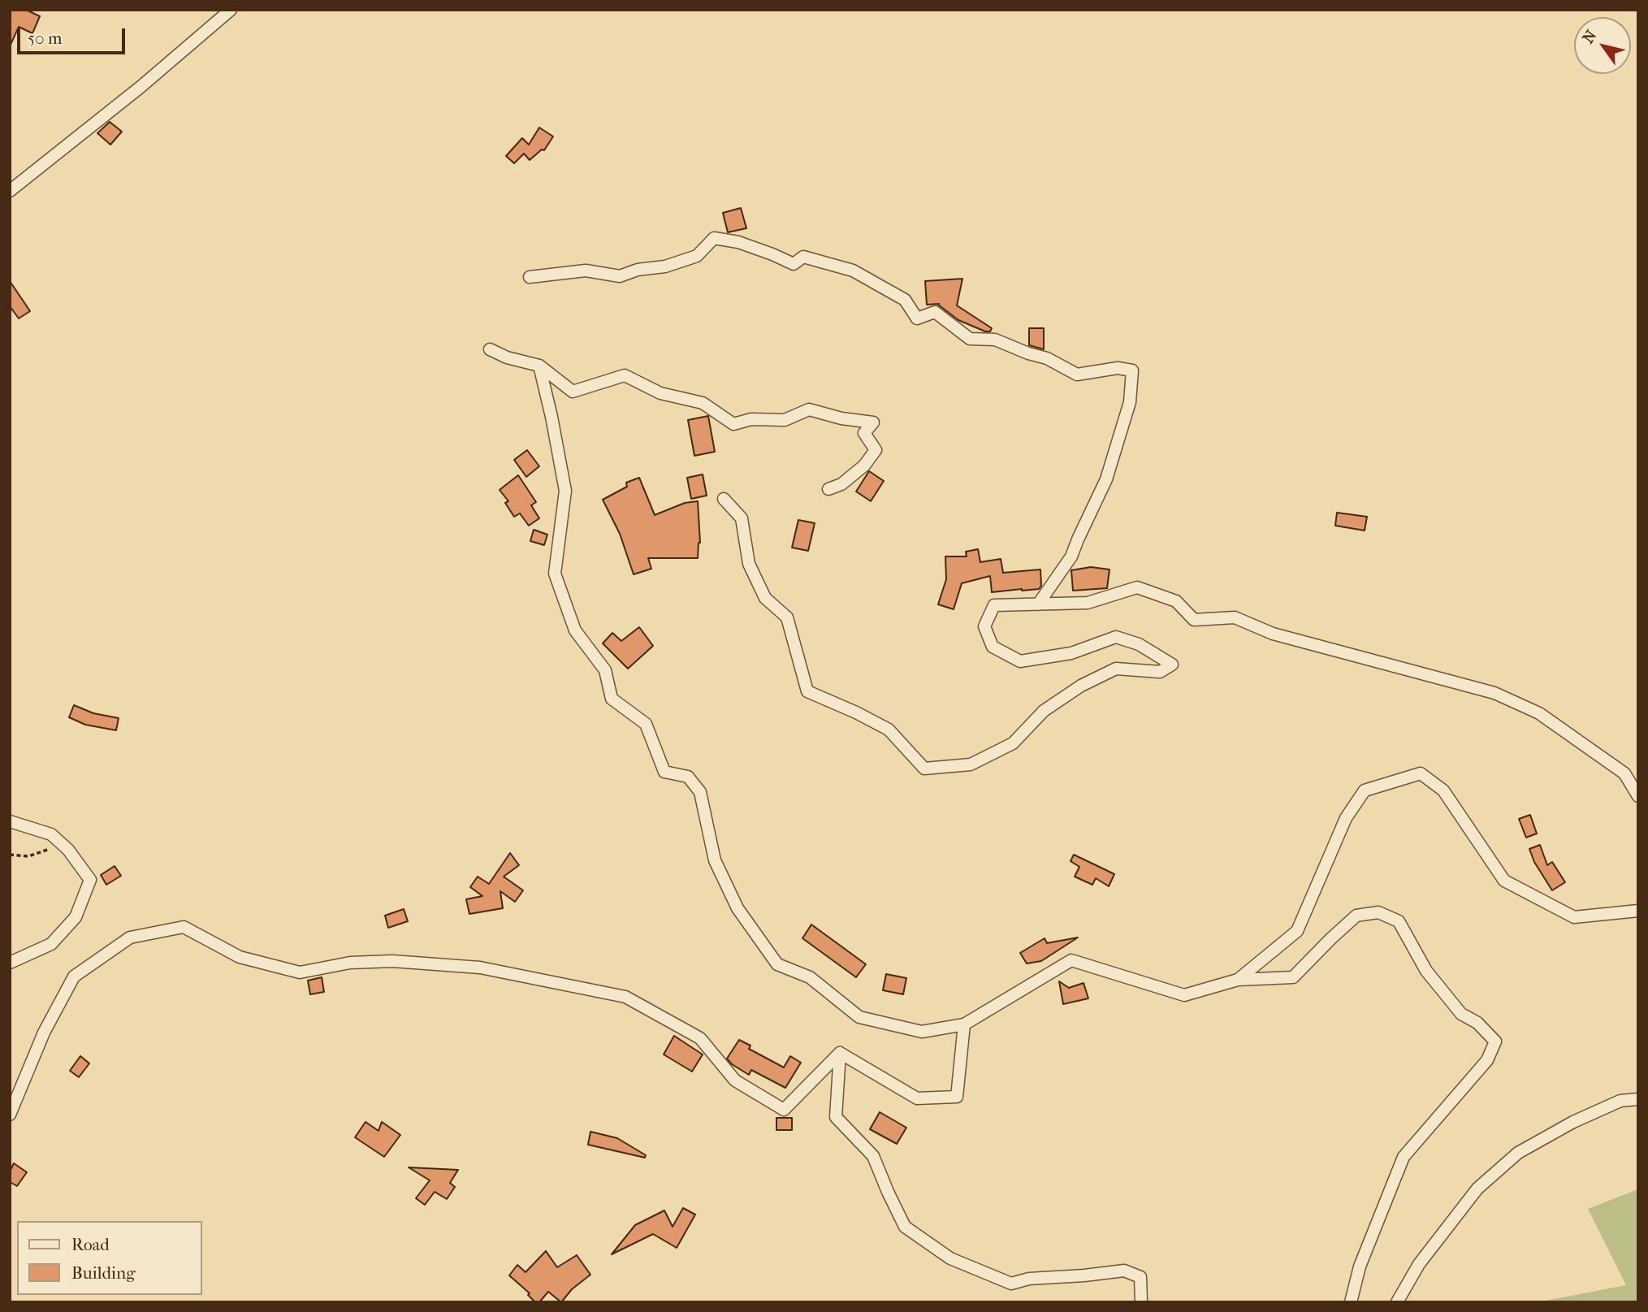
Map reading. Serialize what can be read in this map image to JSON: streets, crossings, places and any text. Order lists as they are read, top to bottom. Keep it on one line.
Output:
{"legend":["Road","Building"],"scale_bar":"50 m","north":"top left"}
